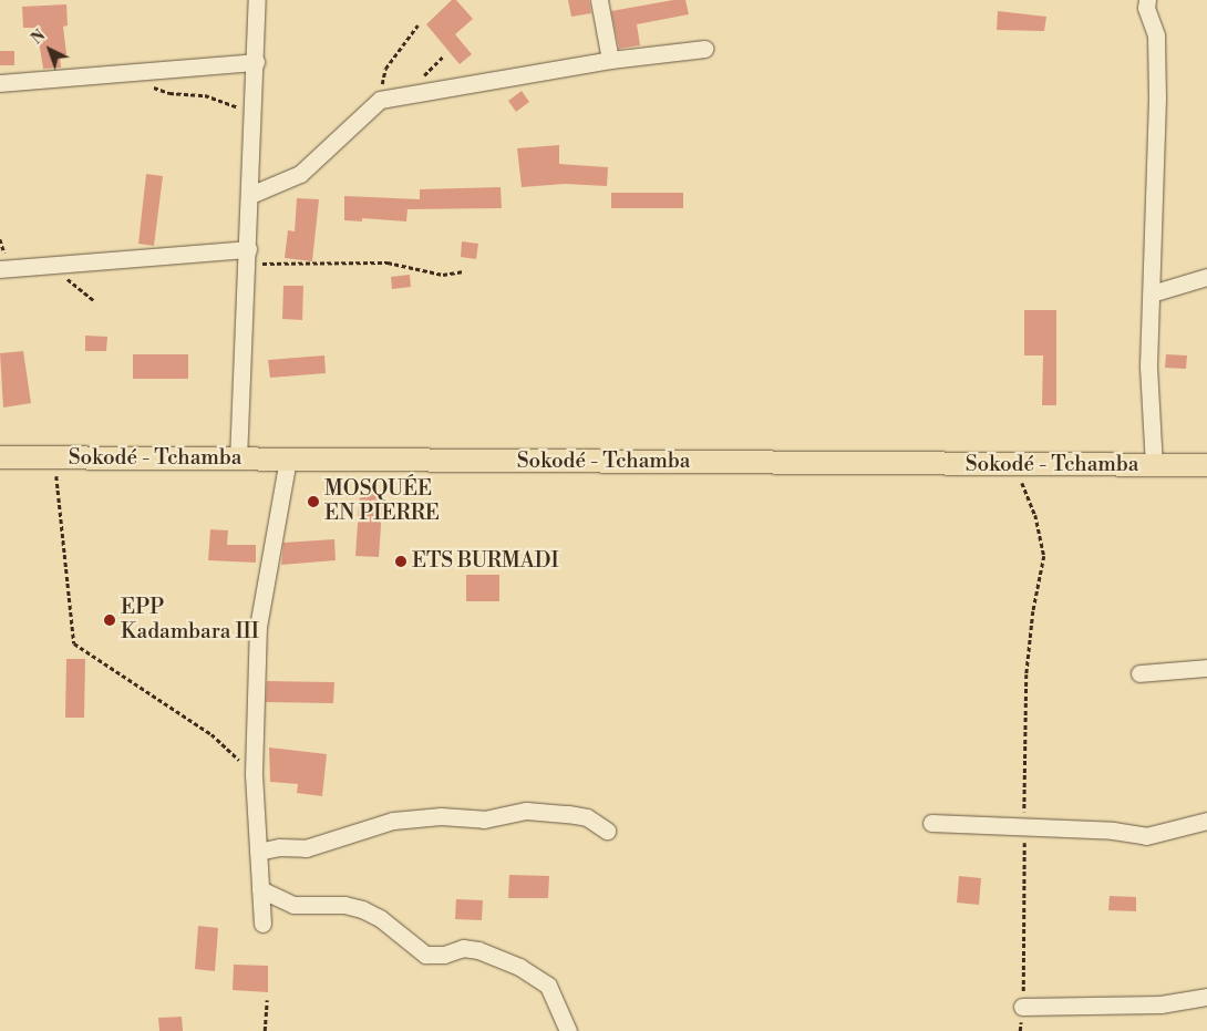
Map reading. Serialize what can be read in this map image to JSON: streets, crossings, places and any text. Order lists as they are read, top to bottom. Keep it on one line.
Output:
{"streets":{"main road":["Sokodé - Tchamba"]},"places":["MOSQUÉE EN PIERRE","ETS BURMADI","EPP Kadambara III"],"north":"top left"}
